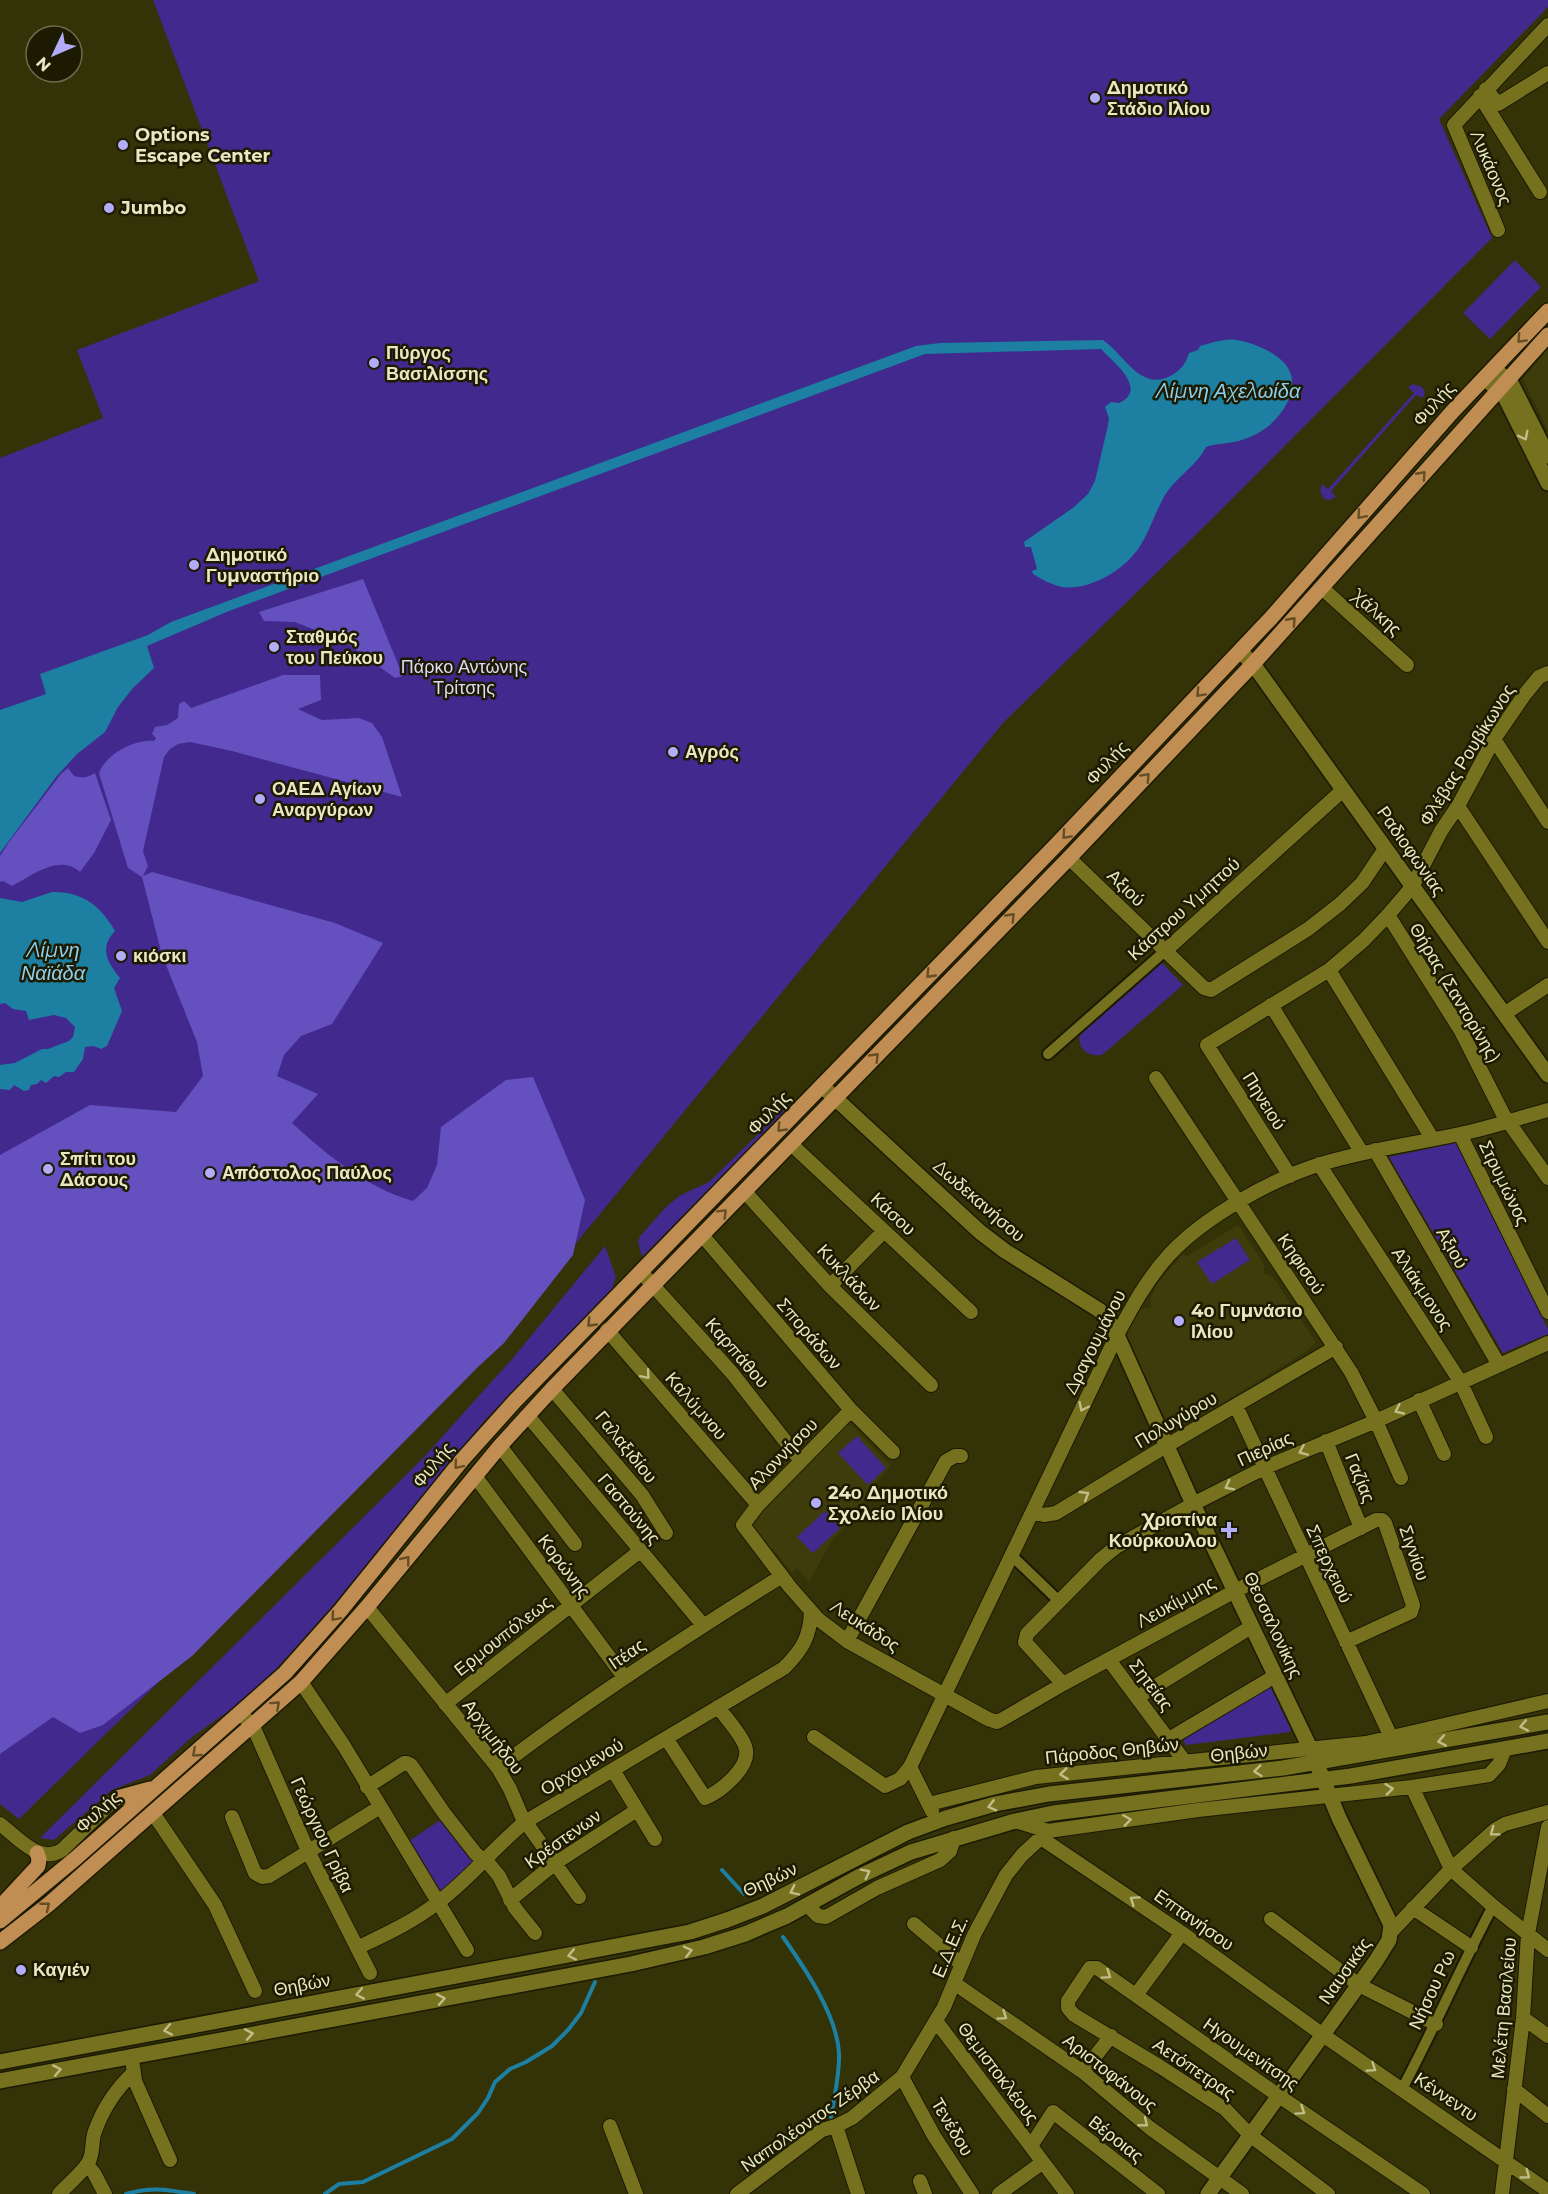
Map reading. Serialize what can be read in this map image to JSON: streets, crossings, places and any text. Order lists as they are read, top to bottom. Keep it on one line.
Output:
{"streets":{"main road":["Φυλής","Ραδιοφωνίας","Δωδεκανήσου","Θεσσαλονίκης","Θηβών","Ναυσικάς"],"street":["Λυκάονος","Χάλκης","Φλέβας Ρουβίκωνος","Αξιού","Κάστρου Υμηττού","Θήρας (Σαντορίνης)","Πηνειού","Στρυμώνος","Κάσου","Κηφισού","Κυκλάδων","Αλιάκμονος","Σποράδων","Δραγουμάνου","Καρπάθου","Καλύμνου","Πολυγύρου","Γαλαξιδίου","Πιερίας","Αλοννήσου","Γαζίας","Γαστούνης","Σιγνίου","Σπερχειού","Κορώνης","Λευκίμμης","Λευκάδος","Ερμουπόλεως","Ιτέας","Σητείας","Αρχιμήδου","Πάροδος Θηβών","Ορχομενού","Γεώργιου Γρίβα","Κρέστενων","Επτανήσου","Ε.Δ.Ε.Σ.","Νήσου Ρω","Μελέτη Βασιλείου","Ηγουμενίτσης","Αετόπετρας","Θεμιστοκλέους","Αριστοφάνους","Κέννεντυ","Ναπολέοντος Ζέρβα","Τενέδου","Βέροιας"]},"crossings":[["Φυλής","Χάλκης"],["Φυλής","Ραδιοφωνίας"],["Φυλής","Αξιού"],["Φυλής","Δωδεκανήσου"],["Φυλής","Κάσου"],["Φυλής","Κυκλάδων"],["Φυλής","Σποράδων"],["Φυλής","Καρπάθου"],["Φυλής","Καλύμνου"],["Φυλής","Γαλαξιδίου"],["Φυλής","Γαστούνης"],["Φυλής","Κορώνης"],["Φυλής","Αρχιμήδου"],["Φυλής","Γεώργιου Γρίβα"],["Φλέβας Ρουβίκωνος","Ραδιοφωνίας"],["Φλέβας Ρουβίκωνος","Αξιού"],["Φλέβας Ρουβίκωνος","Θήρας (Σαντορίνης)"],["Φλέβας Ρουβίκωνος","Πηνειού"],["Ραδιοφωνίας","Αξιού"],["Ραδιοφωνίας","Κάστρου Υμηττού"],["Αξιού","Κάστρου Υμηττού"],["Αξιού","Δραγουμάνου"],["Αξιού","Πιερίας"],["Θήρας (Σαντορίνης)","Δραγουμάνου"],["Πηνειού","Δραγουμάνου"],["Στρυμώνος","Δραγουμάνου"],["Δωδεκανήσου","Δραγουμάνου"],["Δωδεκανήσου","Θεσσαλονίκης"],["Κηφισού","Δραγουμάνου"],["Κηφισού","Πολυγύρου"],["Κηφισού","Πιερίας"],["Αλιάκμονος","Δραγουμάνου"],["Αλιάκμονος","Πιερίας"],["Σποράδων","Αλοννήσου"],["Δραγουμάνου","Πολυγύρου"],["Δραγουμάνου","Θεσσαλονίκης"],["Δραγουμάνου","Λευκάδος"],["Καρπάθου","Αλοννήσου"],["Καλύμνου","Αλοννήσου"],["Πολυγύρου","Σπερχειού"],["Πολυγύρου","Θεσσαλονίκης"],["Πιερίας","Γαζίας"],["Πιερίας","Σπερχειού"],["Πιερίας","Λευκίμμης"],["Πιερίας","Θεσσαλονίκης"],["Αλοννήσου","Λευκάδος"],["Γαζίας","Λευκίμμης"],["Γαστούνης","Ερμουπόλεως"],["Γαστούνης","Ιτέας"],["Σιγνίου","Σπερχειού"],["Σιγνίου","Λευκίμμης"],["Σπερχειού","Λευκίμμης"],["Σπερχειού","Πάροδος Θηβών"],["Κορώνης","Ερμουπόλεως"],["Κορώνης","Ιτέας"],["Λευκίμμης","Θεσσαλονίκης"],["Λευκίμμης","Λευκάδος"],["Λευκίμμης","Σητείας"],["Θεσσαλονίκης","Πάροδος Θηβών"],["Θεσσαλονίκης","Θηβών"],["Θεσσαλονίκης","Ναυσικάς"],["Λευκάδος","Ιτέας"],["Λευκάδος","Ορχομενού"],["Ερμουπόλεως","Αρχιμήδου"],["Ιτέας","Αρχιμήδου"],["Σητείας","Πάροδος Θηβών"],["Αρχιμήδου","Ορχομενού"],["Αρχιμήδου","Κρέστενων"],["Πάροδος Θηβών","Θηβών"],["Ορχομενού","Γεώργιου Γρίβα"],["Επτανήσου","Ε.Δ.Ε.Σ."],["Επτανήσου","Ναυσικάς"],["Επτανήσου","Κέννεντυ"],["Ε.Δ.Ε.Σ.","Θεμιστοκλέους"],["Ε.Δ.Ε.Σ.","Αριστοφάνους"],["Ε.Δ.Ε.Σ.","Ναπολέοντος Ζέρβα"],["Ε.Δ.Ε.Σ.","Τενέδου"],["Ναυσικάς","Ηγουμενίτσης"],["Ναυσικάς","Αετόπετρας"],["Ναυσικάς","Αριστοφάνους"],["Ναυσικάς","Κέννεντυ"],["Νήσου Ρω","Κέννεντυ"],["Μελέτη Βασιλείου","Κέννεντυ"],["Ηγουμενίτσης","Αετόπετρας"],["Θεμιστοκλέους","Βέροιας"],["Ναπολέοντος Ζέρβα","Τενέδου"]],"one_way":["Καλύμνου","Πολυγύρου","Επτανήσου","Ηγουμενίτσης","Αριστοφάνους"],"water":["Λίμνη Αχελωίδα","Λίμνη Ναϊάδα"],"parks":["Πάρκο Αντώνης Τρίτσης"],"places":{"other":["Δημοτικό Στάδιο Ιλίου","Options Escape Center","Jumbo","Πύργος Βασιλίσσης","Δημοτικό Γυμναστήριο","Σταθμός του Πεύκου","Αγρός","ΟΑΕΔ Αγίων Αναργύρων","κιόσκι","Σπίτι του Δάσους","Απόστολος Παύλος","4ο Γυμνάσιο Ιλίου","24ο Δημοτικό Σχολείο Ιλίου","Καγιέν"],"health":["Χριστίνα Κούρκουλου"]},"north":"bottom left"}
